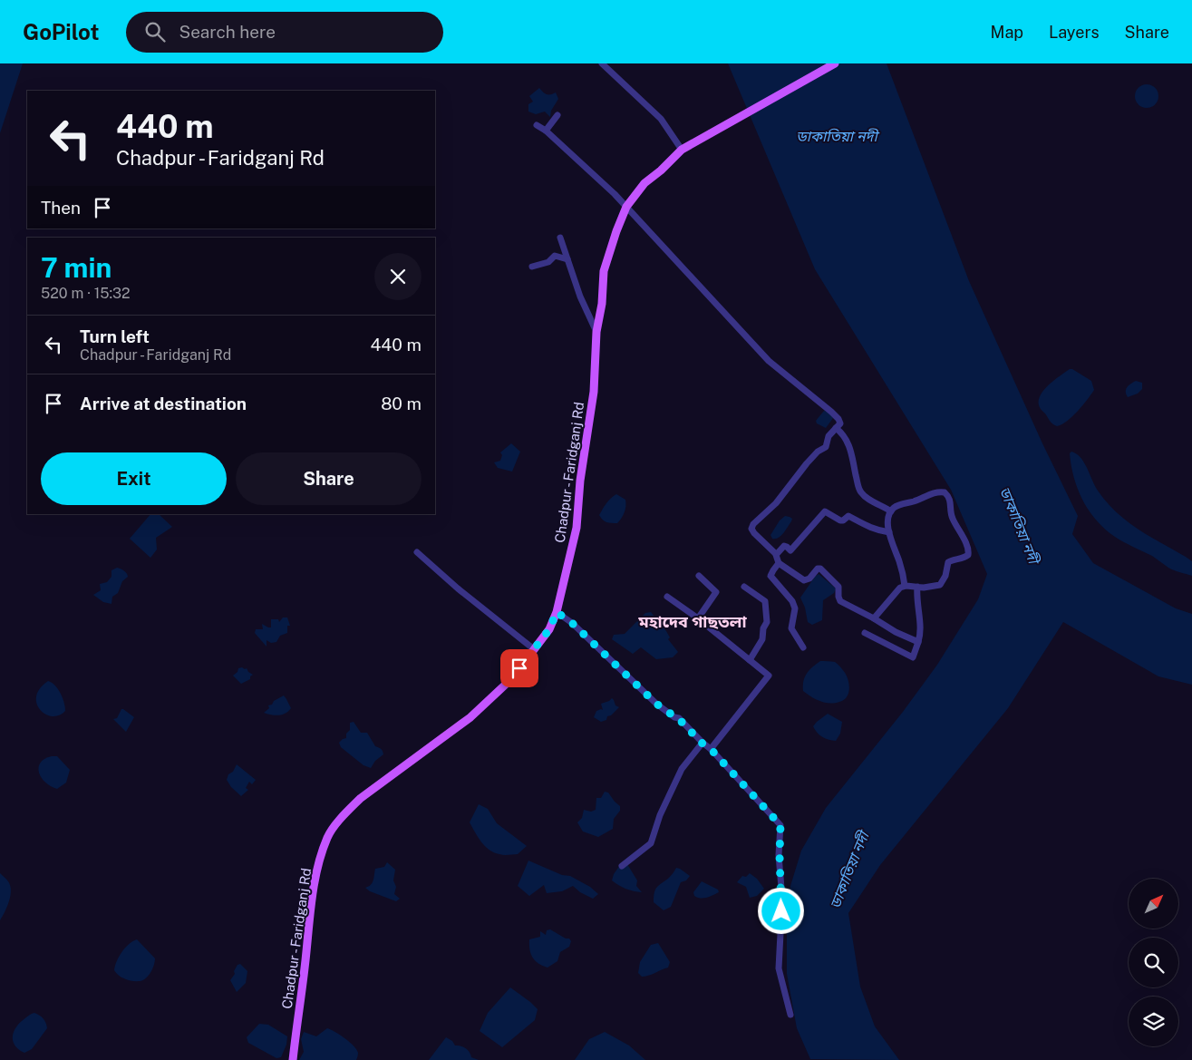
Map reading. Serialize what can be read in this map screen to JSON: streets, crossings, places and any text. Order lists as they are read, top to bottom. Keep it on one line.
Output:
{"streets":{"main road":["Chadpur - Faridganj Rd"]},"districts":["মহাদেব গাছতলা"],"water":["ডাকাতিয়া নদী"],"north":"top right","page":{"header":"GoPilot","search":"Search here","nav":["Map","Layers","Share"],"turn":["440 m","Chadpur - Faridganj Rd"],"then":"Then","heading":["7 min","520 m · 15:32"],"list":[{"name":"Turn left","note":"Chadpur - Faridganj Rd","value":"440 m"},{"name":"Arrive at destination","value":"80 m"}],"buttons":["Exit","Share"]}}
